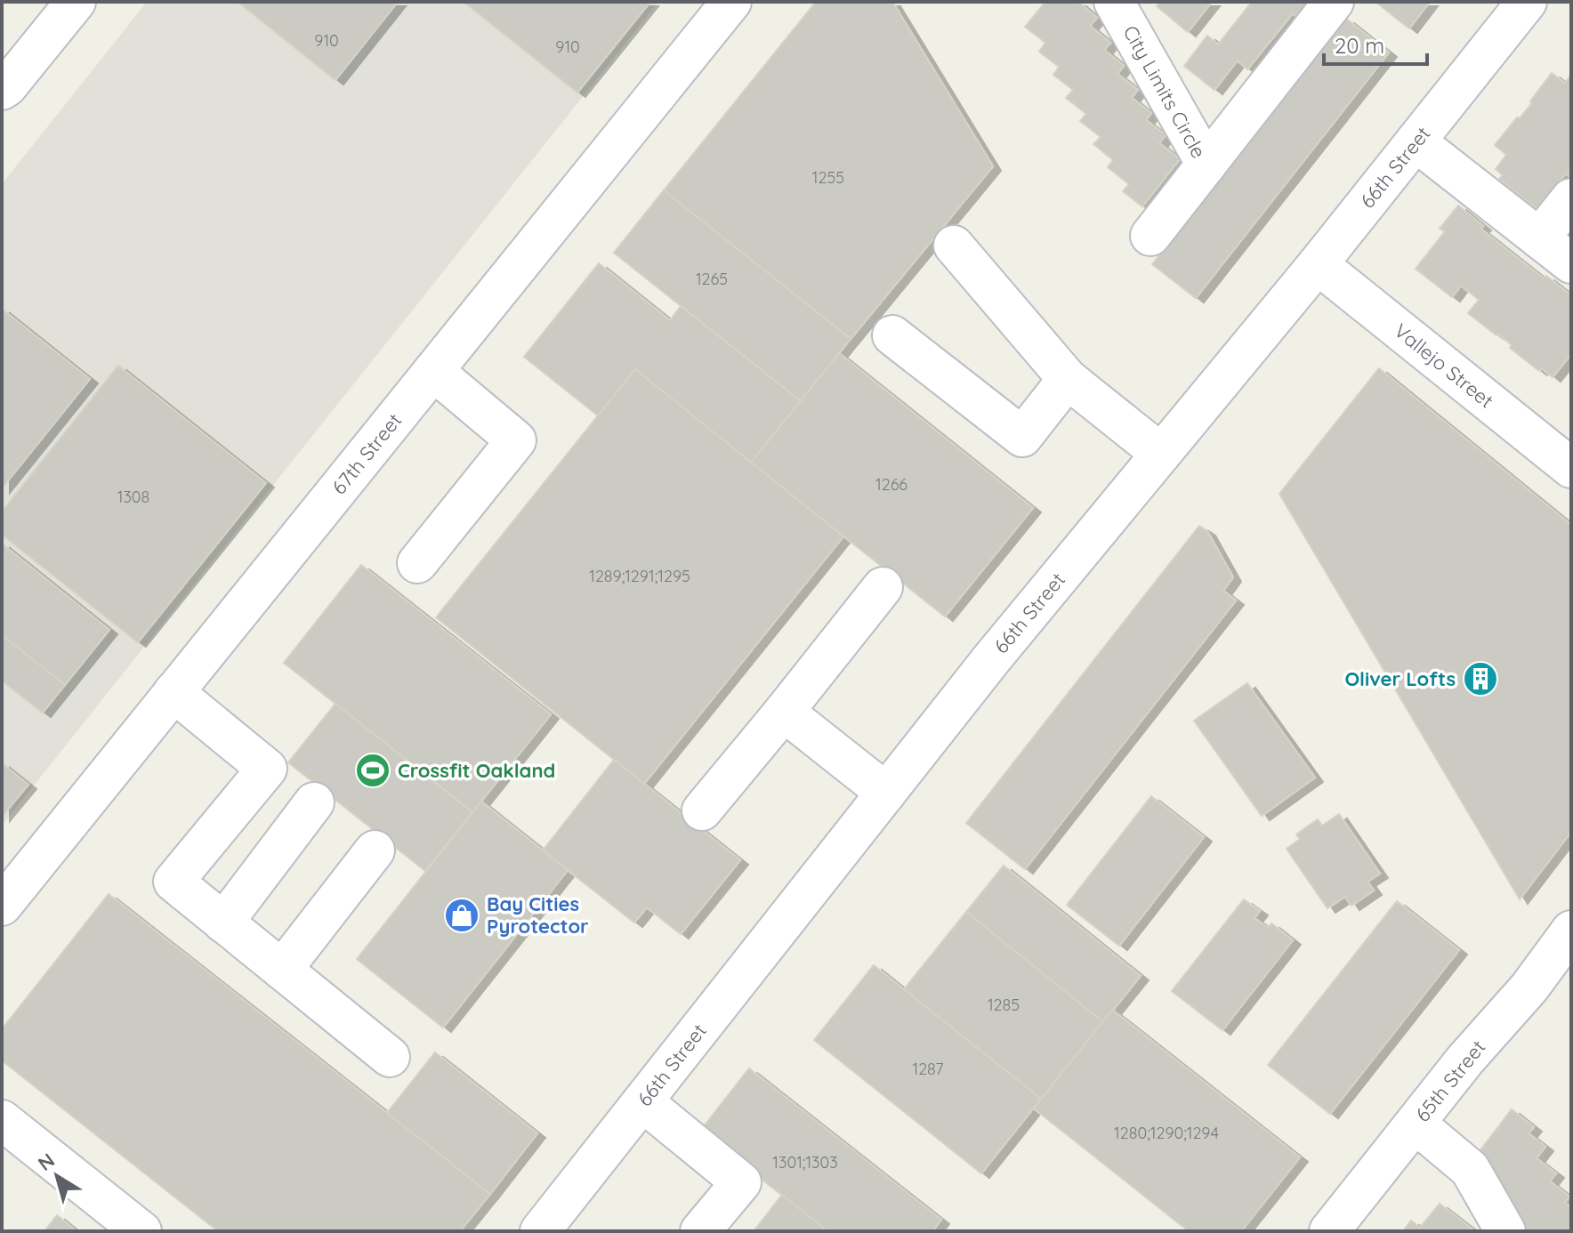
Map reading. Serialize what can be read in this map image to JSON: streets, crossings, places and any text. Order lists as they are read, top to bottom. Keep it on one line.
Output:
{"streets":{"street":["City Limits Circle","66th Street","Vallejo Street","67th Street","65th Street"]},"crossings":[["66th Street","Vallejo Street"]],"places":{"building":["Oliver Lofts"],"sports":["Crossfit Oakland"],"shop":["Bay Cities Pyrotector"]},"house_numbers":["910","910","1255","1265","1266","1308","1289;1291;1295","1285","1287","1280;1290;1294","1301;1303"],"scale_bar":"20 m","north":"top left"}
